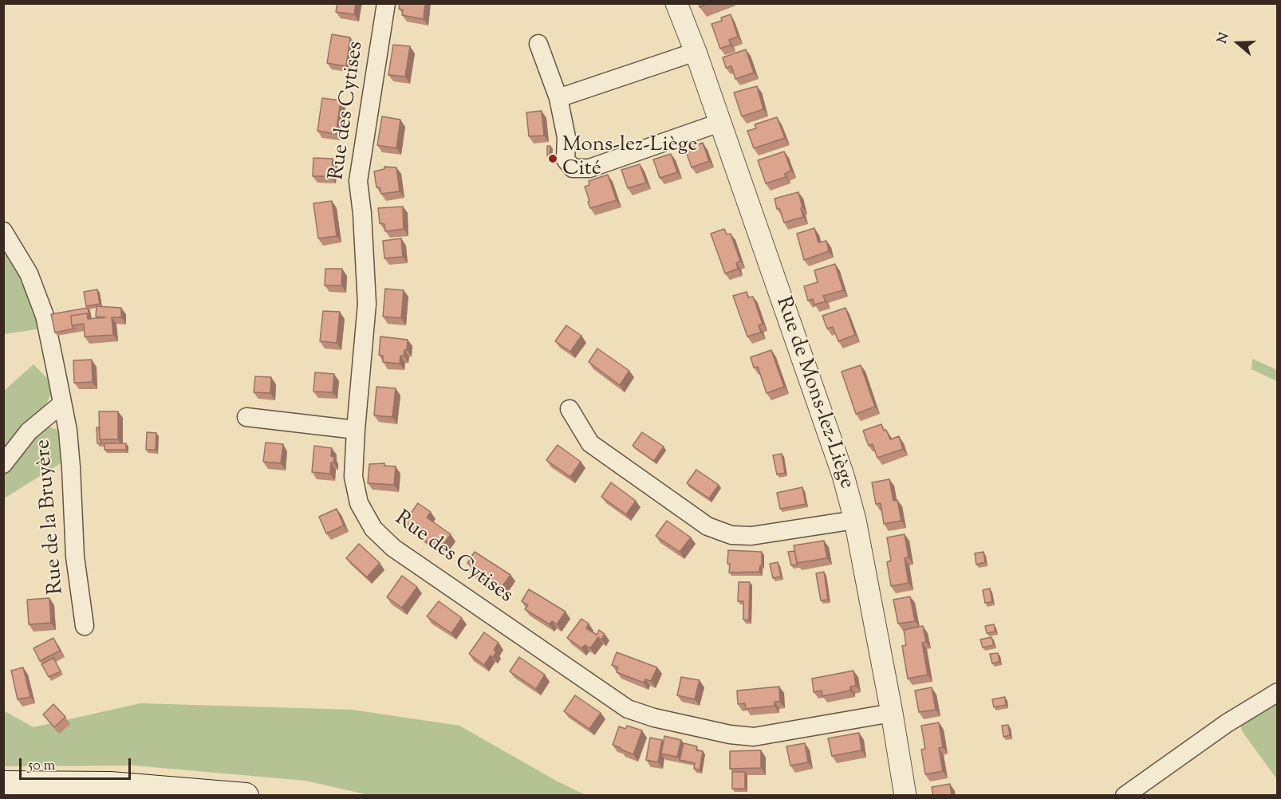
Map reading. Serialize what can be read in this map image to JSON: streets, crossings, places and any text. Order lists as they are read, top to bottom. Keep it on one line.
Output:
{"streets":{"street":["Rue des Cytises","Rue de Mons-lez-Liège","Rue de la Bruyère"]},"crossings":[["Rue des Cytises","Rue de Mons-lez-Liège"]],"places":["Mons-lez-Liège Cité"],"scale_bar":"50 m","north":"left"}
